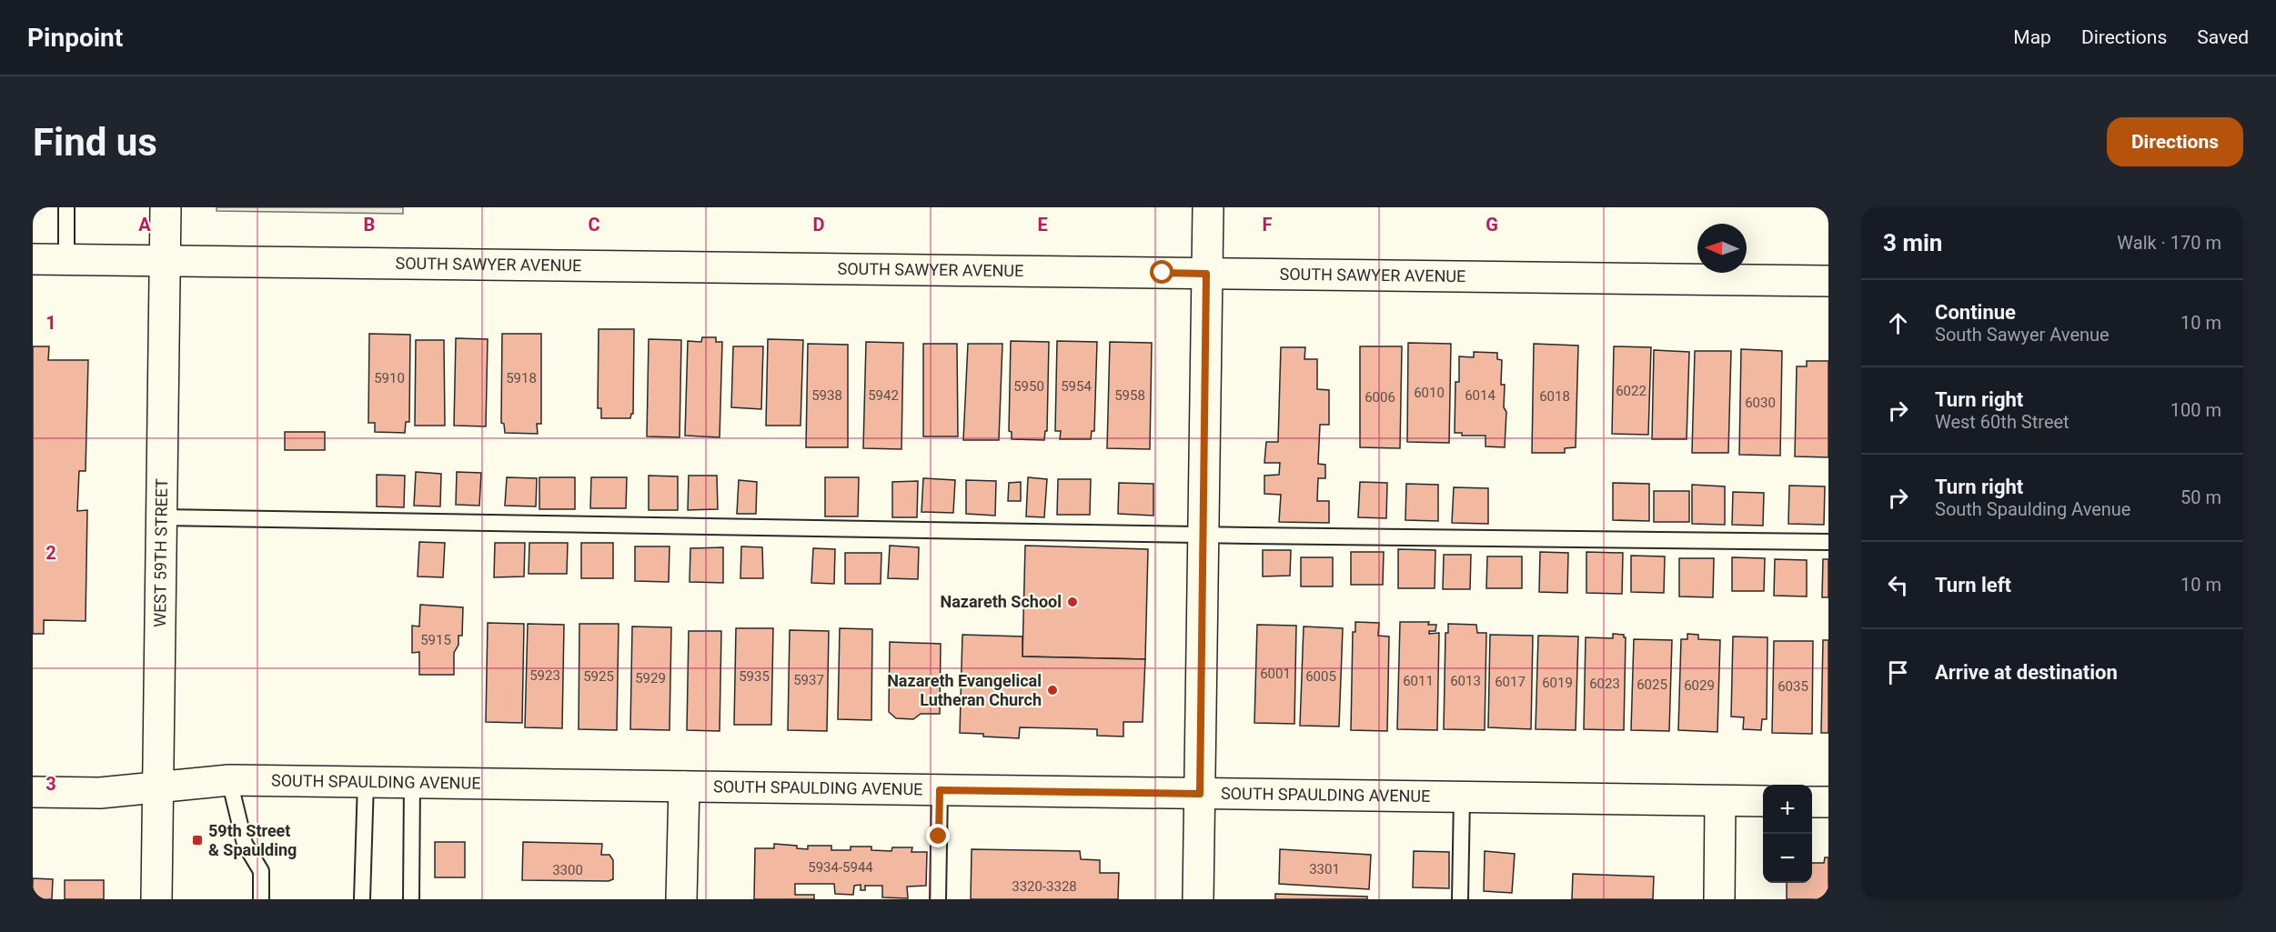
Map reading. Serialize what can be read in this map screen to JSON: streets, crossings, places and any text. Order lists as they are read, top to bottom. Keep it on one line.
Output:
{"streets":{"street":["SOUTH SAWYER AVENUE","WEST 59TH STREET","SOUTH SPAULDING AVENUE"]},"crossings":[["SOUTH SAWYER AVENUE","WEST 59TH STREET"],["WEST 59TH STREET","SOUTH SPAULDING AVENUE"]],"places":{"other":["Nazareth School","Nazareth Evangelical Lutheran Church"],"transit":["59th Street & Spaulding"]},"house_numbers":["5910","5918","5950","5954","6022","6010","5938","5942","5958","6014","6018","6006","6030","5915","6001","5923","5925","5935","6005","5929","5937","6011","6013","6017","6019","6023","6025","6029","6035","5934-5944","3301","3300","3320-3328"],"north":"left","page":{"header":"Pinpoint","nav":["Map","Directions","Saved"],"buttons":"Directions","title":"Find us","heading":["3 min","Walk · 170 m"],"list":[["Continue","South Sawyer Avenue","10 m"],["Turn right","West 60th Street","100 m"],["Turn right","South Spaulding Avenue","50 m"],["Turn left","10 m"],"Arrive at destination"],"map_buttons":["+","−"]},"grid":{"columns":["A","B","C","D","E","F","G"],"rows":["1","2","3"]}}
